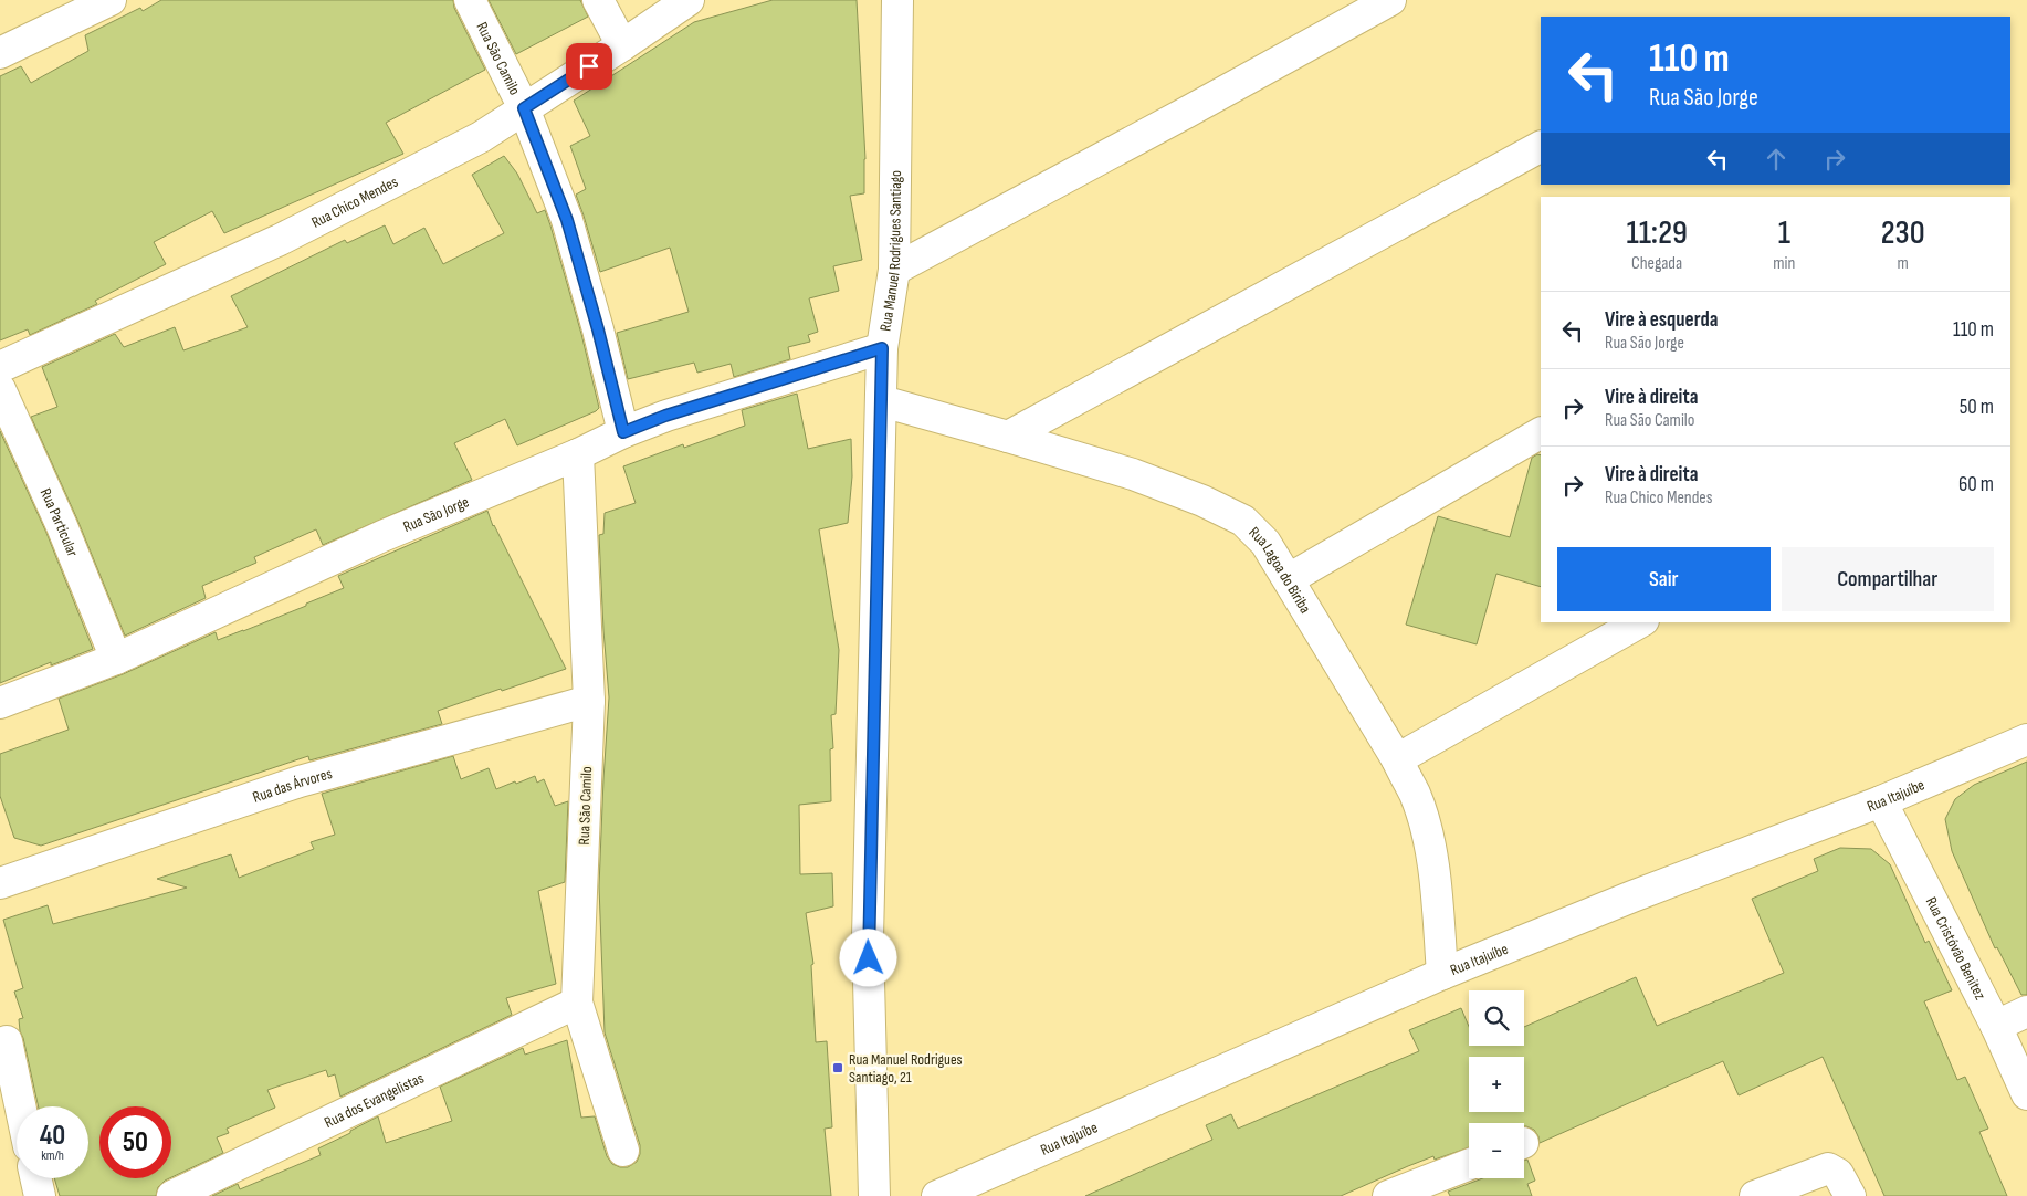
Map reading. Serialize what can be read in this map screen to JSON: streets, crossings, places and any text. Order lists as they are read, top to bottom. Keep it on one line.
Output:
{"streets":{"street":["Rua São Camilo","Rua Chico Mendes","Rua Manuel Rodrigues Santiago","Rua São Jorge","Rua Particular","Rua Lagoa do Biriba","Rua das Árvores","Rua Itajuíbe","Rua Cristóvão Benitez","Rua dos Evangelistas"]},"crossings":[["Rua São Camilo","Rua Chico Mendes"],["Rua São Camilo","Rua São Jorge"],["Rua São Camilo","Rua das Árvores"],["Rua São Camilo","Rua dos Evangelistas"],["Rua Manuel Rodrigues Santiago","Rua São Jorge"],["Rua Manuel Rodrigues Santiago","Rua Lagoa do Biriba"],["Rua São Jorge","Rua Particular"],["Rua Lagoa do Biriba","Rua Itajuíbe"],["Rua Itajuíbe","Rua Cristóvão Benitez"]],"places":{"transit":["Rua Manuel Rodrigues Santiago, 21"]},"page":{"turn":["110 m","Rua São Jorge"],"eta":["11:29","Chegada","1","min","230","m"],"list":[{"name":"Vire à esquerda","note":"Rua São Jorge","value":"110 m"},{"name":"Vire à direita","note":"Rua São Camilo","value":"50 m"},{"name":"Vire à direita","note":"Rua Chico Mendes","value":"60 m"}],"buttons":["Sair","Compartilhar"],"map_buttons":["+","−"],"speed":"40 km/h","limit":"50"}}
